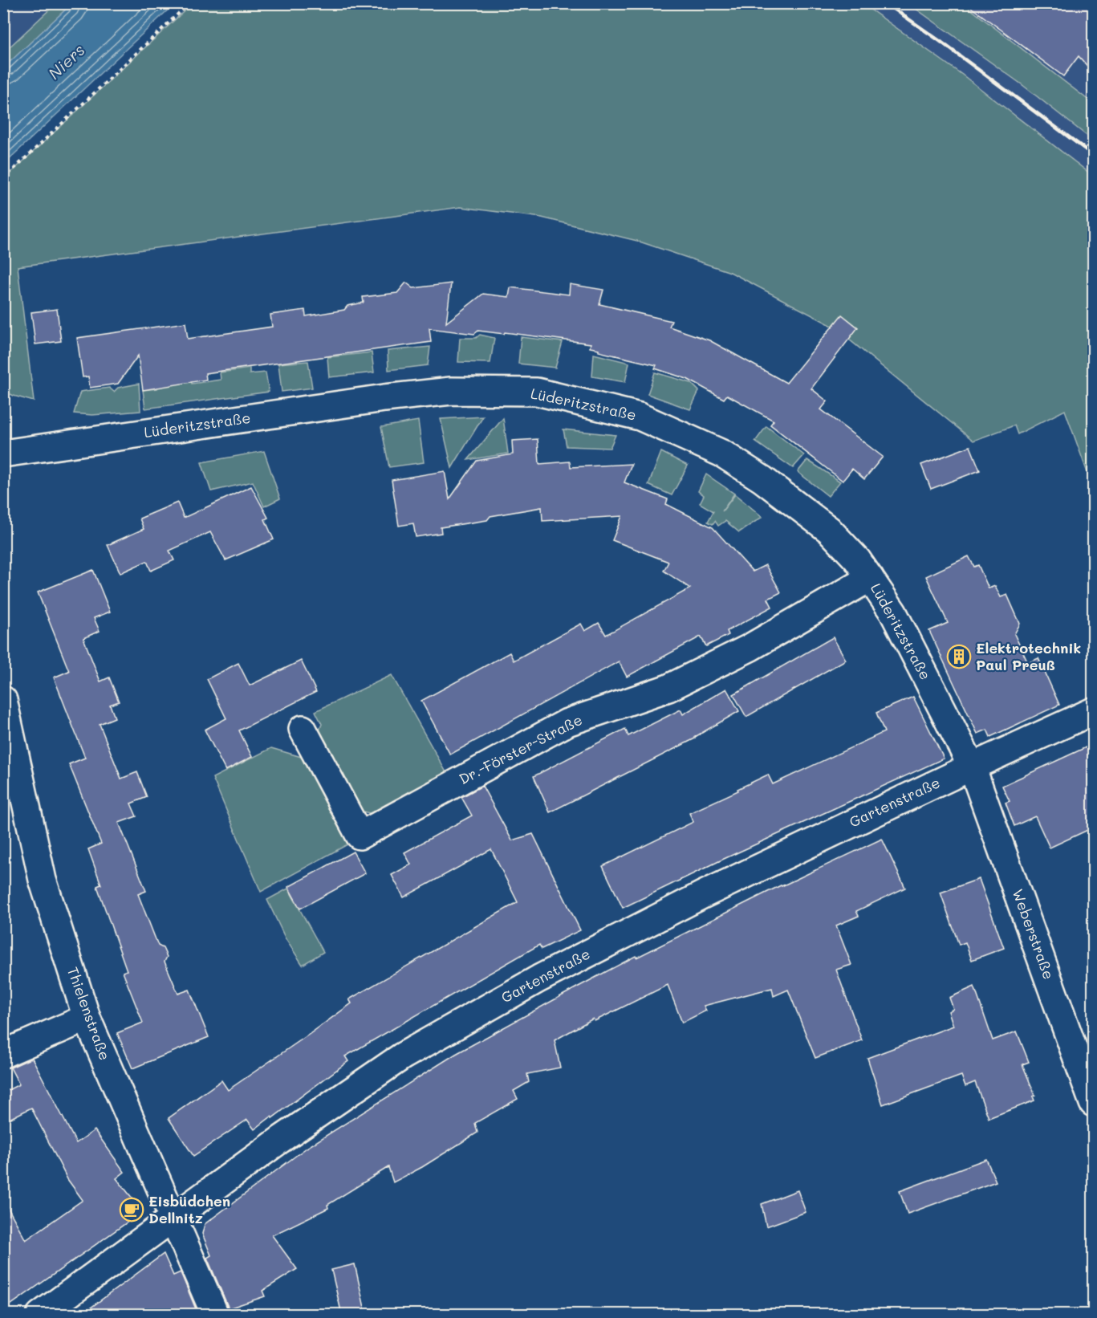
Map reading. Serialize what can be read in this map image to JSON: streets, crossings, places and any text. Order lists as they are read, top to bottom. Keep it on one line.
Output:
{"streets":{"street":["Lüderitzstraße","Dr.-Förster-Straße","Gartenstraße","Weberstraße","Thielenstraße"]},"crossings":[["Lüderitzstraße","Dr.-Förster-Straße"],["Lüderitzstraße","Gartenstraße"],["Lüderitzstraße","Weberstraße"],["Gartenstraße","Weberstraße"],["Gartenstraße","Thielenstraße"]],"water":["Niers"],"places":{"building":["Elektrotechnik Paul Preuß"],"cafe":["Eisbüdchen Dellnitz"]}}
